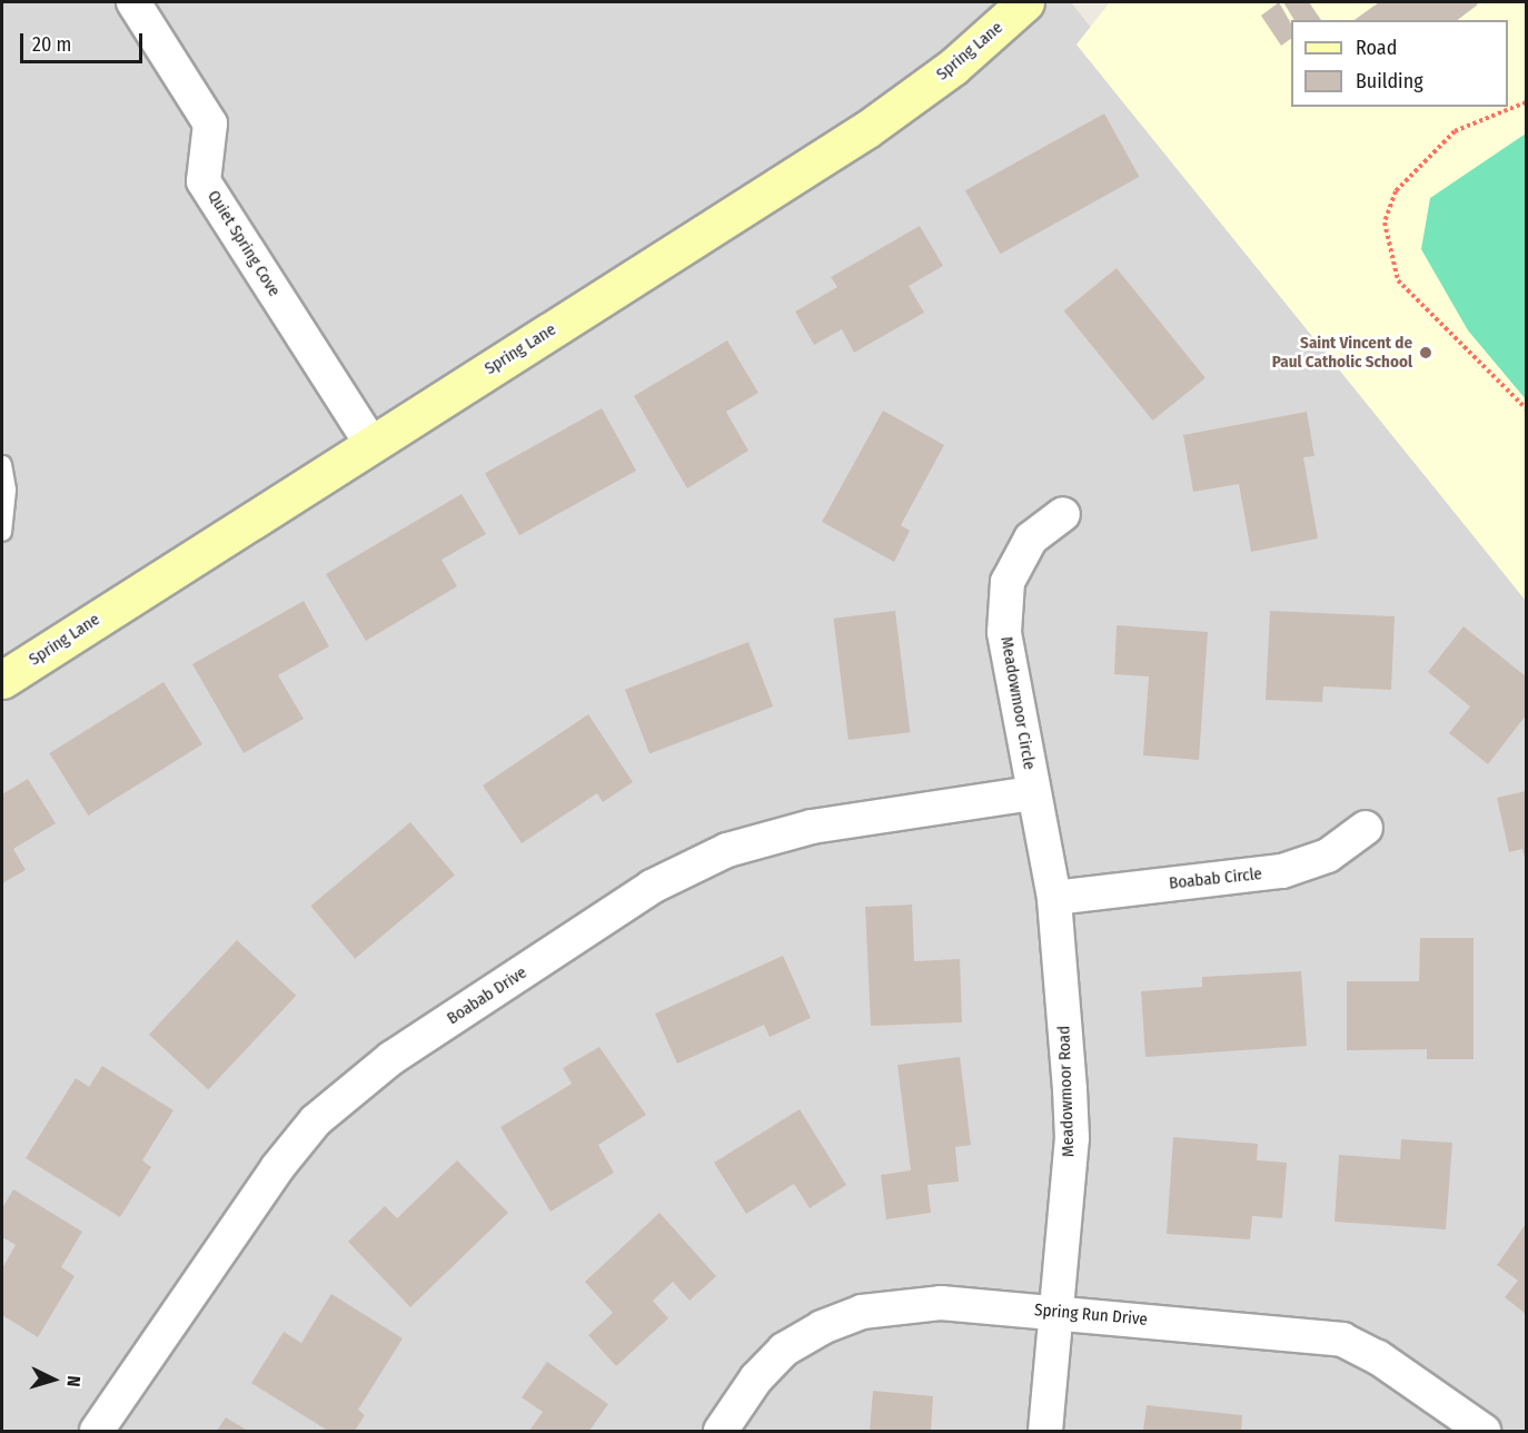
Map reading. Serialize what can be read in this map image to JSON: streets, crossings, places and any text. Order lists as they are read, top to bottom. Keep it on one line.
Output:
{"streets":{"street":["Spring Lane","Quiet Spring Cove","Meadowmoor Circle","Boabab Circle","Boabab Drive","Meadowmoor Road","Spring Run Drive"]},"crossings":[["Spring Lane","Quiet Spring Cove"],["Meadowmoor Circle","Boabab Drive"],["Meadowmoor Circle","Meadowmoor Road"],["Boabab Circle","Meadowmoor Road"],["Boabab Drive","Meadowmoor Road"],["Meadowmoor Road","Spring Run Drive"]],"places":["Saint Vincent de Paul Catholic School"],"legend":["Road","Building"],"scale_bar":"20 m","north":"right"}
